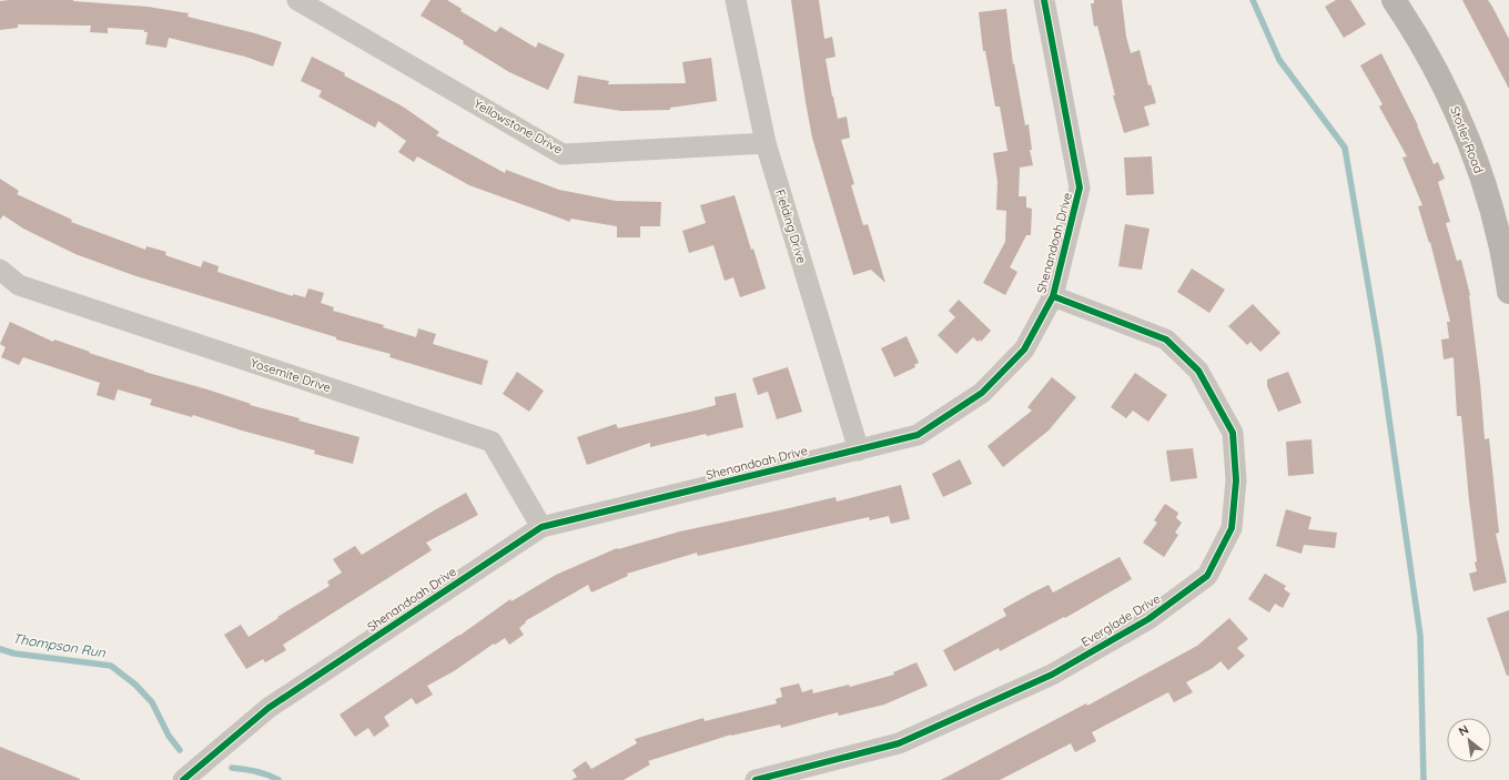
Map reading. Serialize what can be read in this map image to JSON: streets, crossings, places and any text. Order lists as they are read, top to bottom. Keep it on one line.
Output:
{"streets":{"street":["Yellowstone Drive","Stotler Road","Fielding Drive","Shenandoah Drive","Yosemite Drive","Everglade Drive"]},"crossings":[["Yellowstone Drive","Fielding Drive"],["Fielding Drive","Shenandoah Drive"],["Shenandoah Drive","Yosemite Drive"],["Shenandoah Drive","Everglade Drive"]],"water":["Thompson Run"],"north":"top left"}
